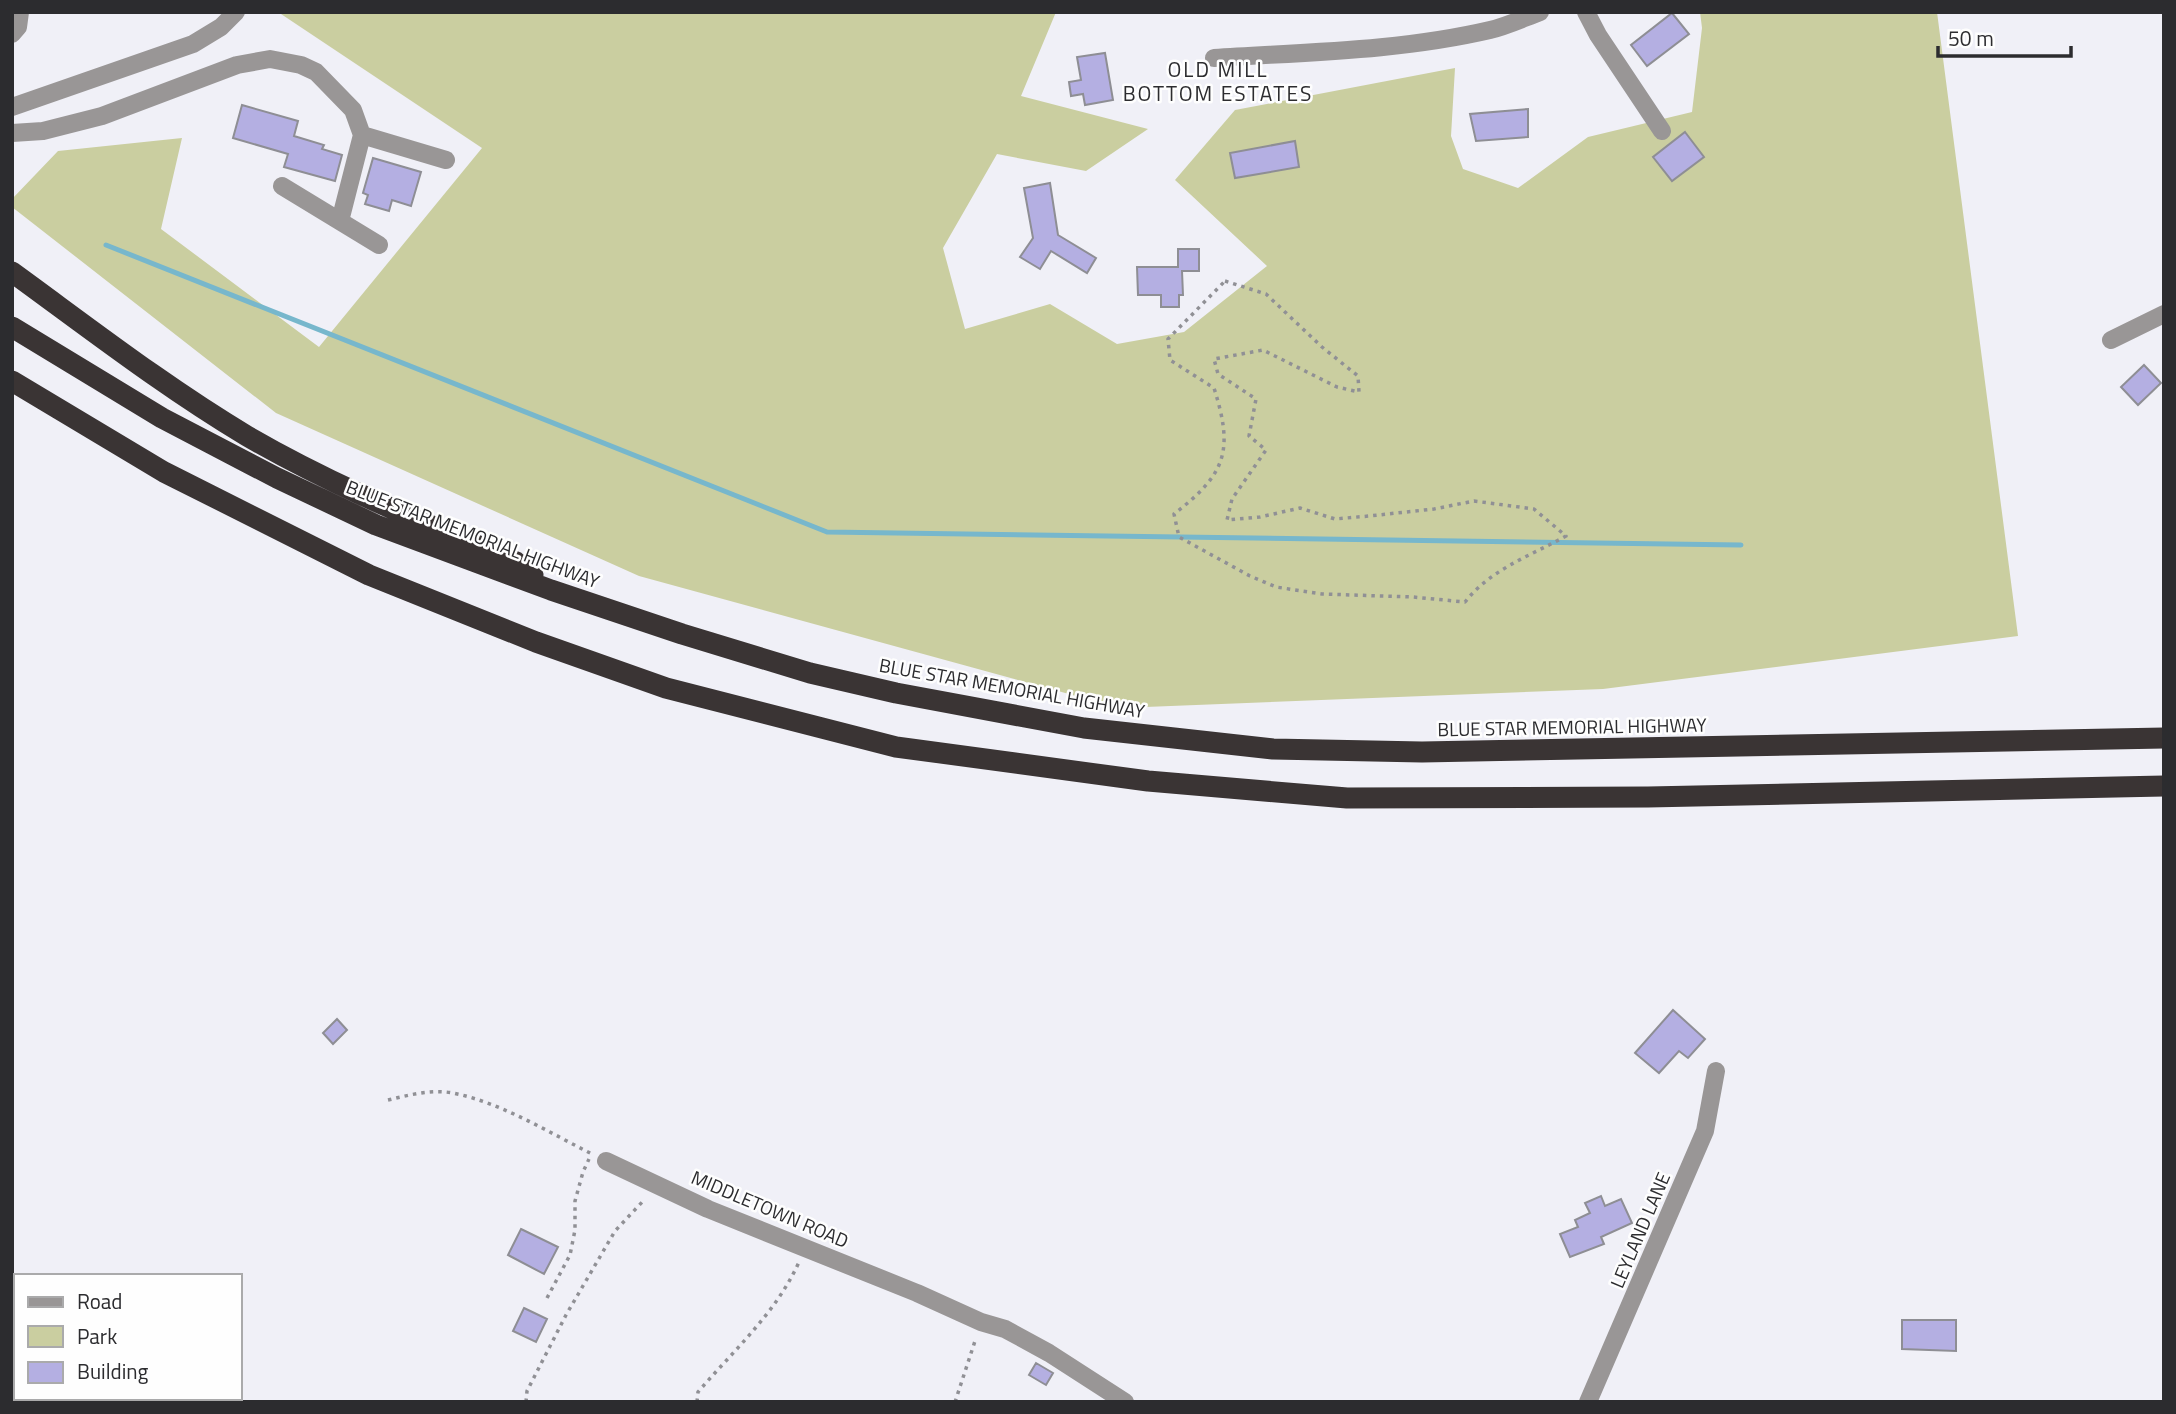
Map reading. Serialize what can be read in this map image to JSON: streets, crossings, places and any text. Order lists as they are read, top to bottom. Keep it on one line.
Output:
{"streets":{"highway":["BLUE STAR MEMORIAL HIGHWAY"],"street":["MIDDLETOWN ROAD","LEYLAND LANE"]},"districts":["OLD MILL BOTTOM ESTATES"],"legend":["Road","Park","Building"],"scale_bar":"50 m"}
